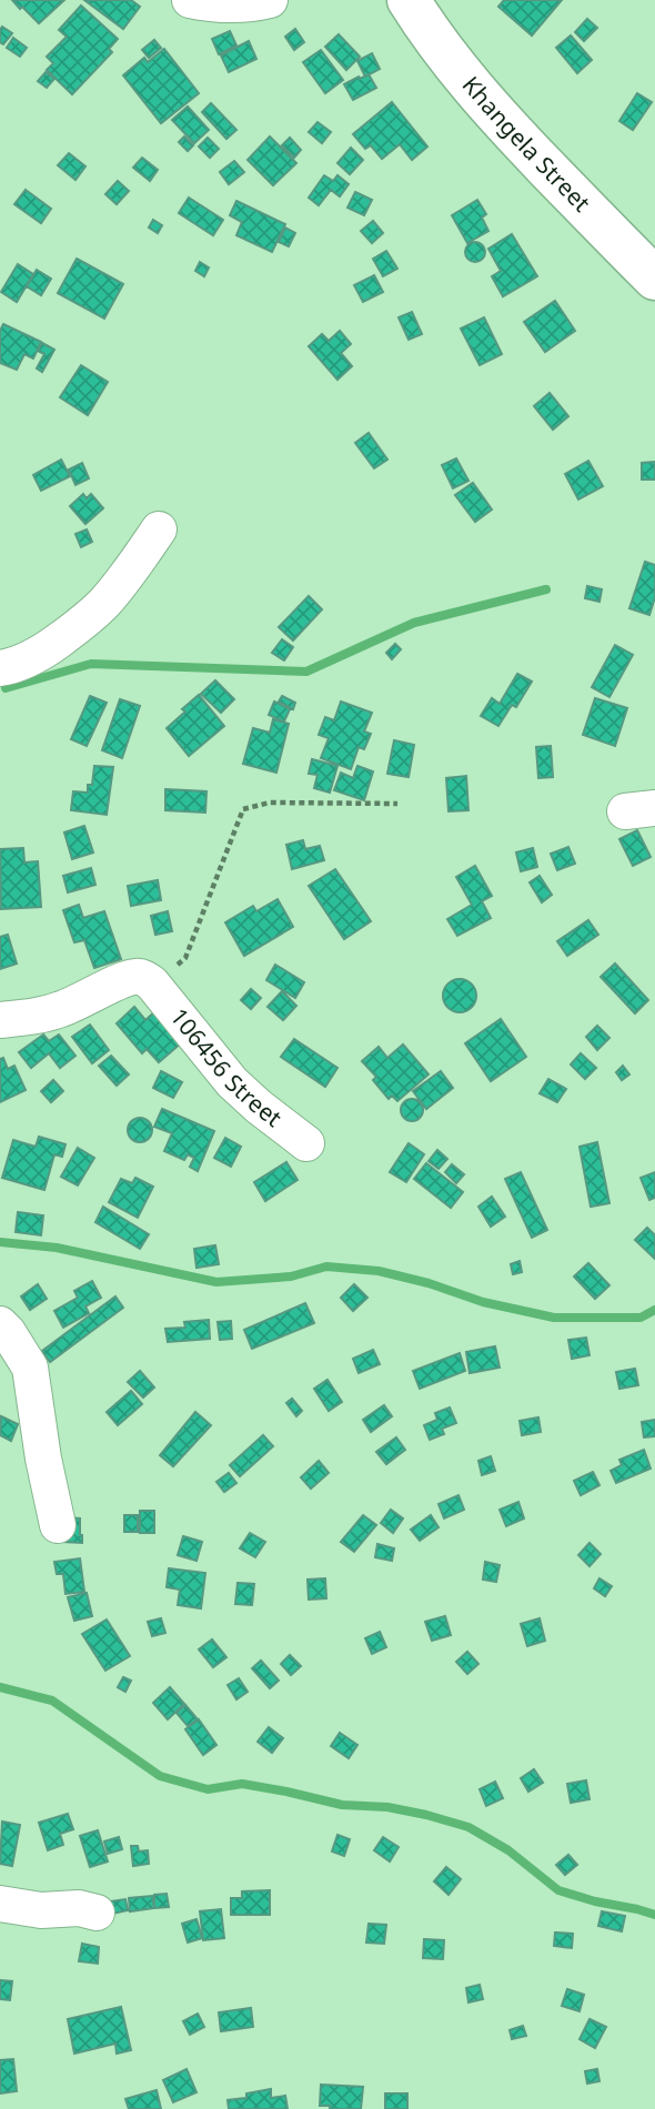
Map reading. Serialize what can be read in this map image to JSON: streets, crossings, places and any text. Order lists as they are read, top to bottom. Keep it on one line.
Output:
{"streets":{"street":["Khangela Street","106456 Street"]}}
